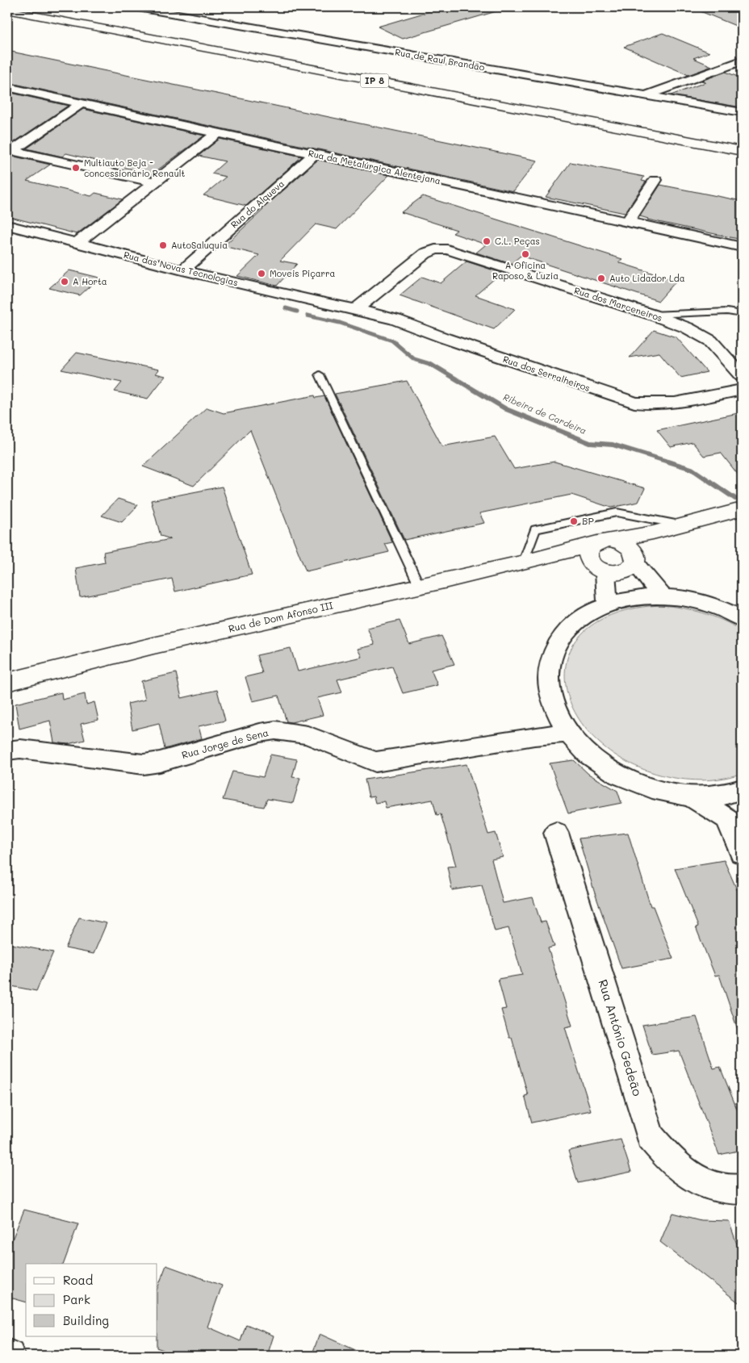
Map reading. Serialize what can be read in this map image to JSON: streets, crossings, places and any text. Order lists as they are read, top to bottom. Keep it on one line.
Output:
{"streets":{"main road":["IP 8","Rua de Dom Afonso III"],"street":["Rua de Raul Brandão","Rua da Metalúrgica Alentejana","Rua do Alqueva","Rua das Novas Tecnologias","Rua dos Marceneiros","Rua dos Serralheiros","Rua Jorge de Sena","Rua António Gedeão"]},"crossings":[["Rua da Metalúrgica Alentejana","Rua do Alqueva"],["Rua do Alqueva","Rua das Novas Tecnologias"],["Rua das Novas Tecnologias","Rua dos Marceneiros"],["Rua das Novas Tecnologias","Rua dos Serralheiros"],["Rua dos Marceneiros","Rua dos Serralheiros"]],"water":["Ribeira de Cardeira"],"places":["Multiauto Beja - concessionário Renault","C.L. Peças","AutoSaluquia","A Oficina Raposo & Luzia","Moveis Piçarra","Auto Lidador Lda","A Horta","BP"],"legend":["Road","Park","Building"]}
